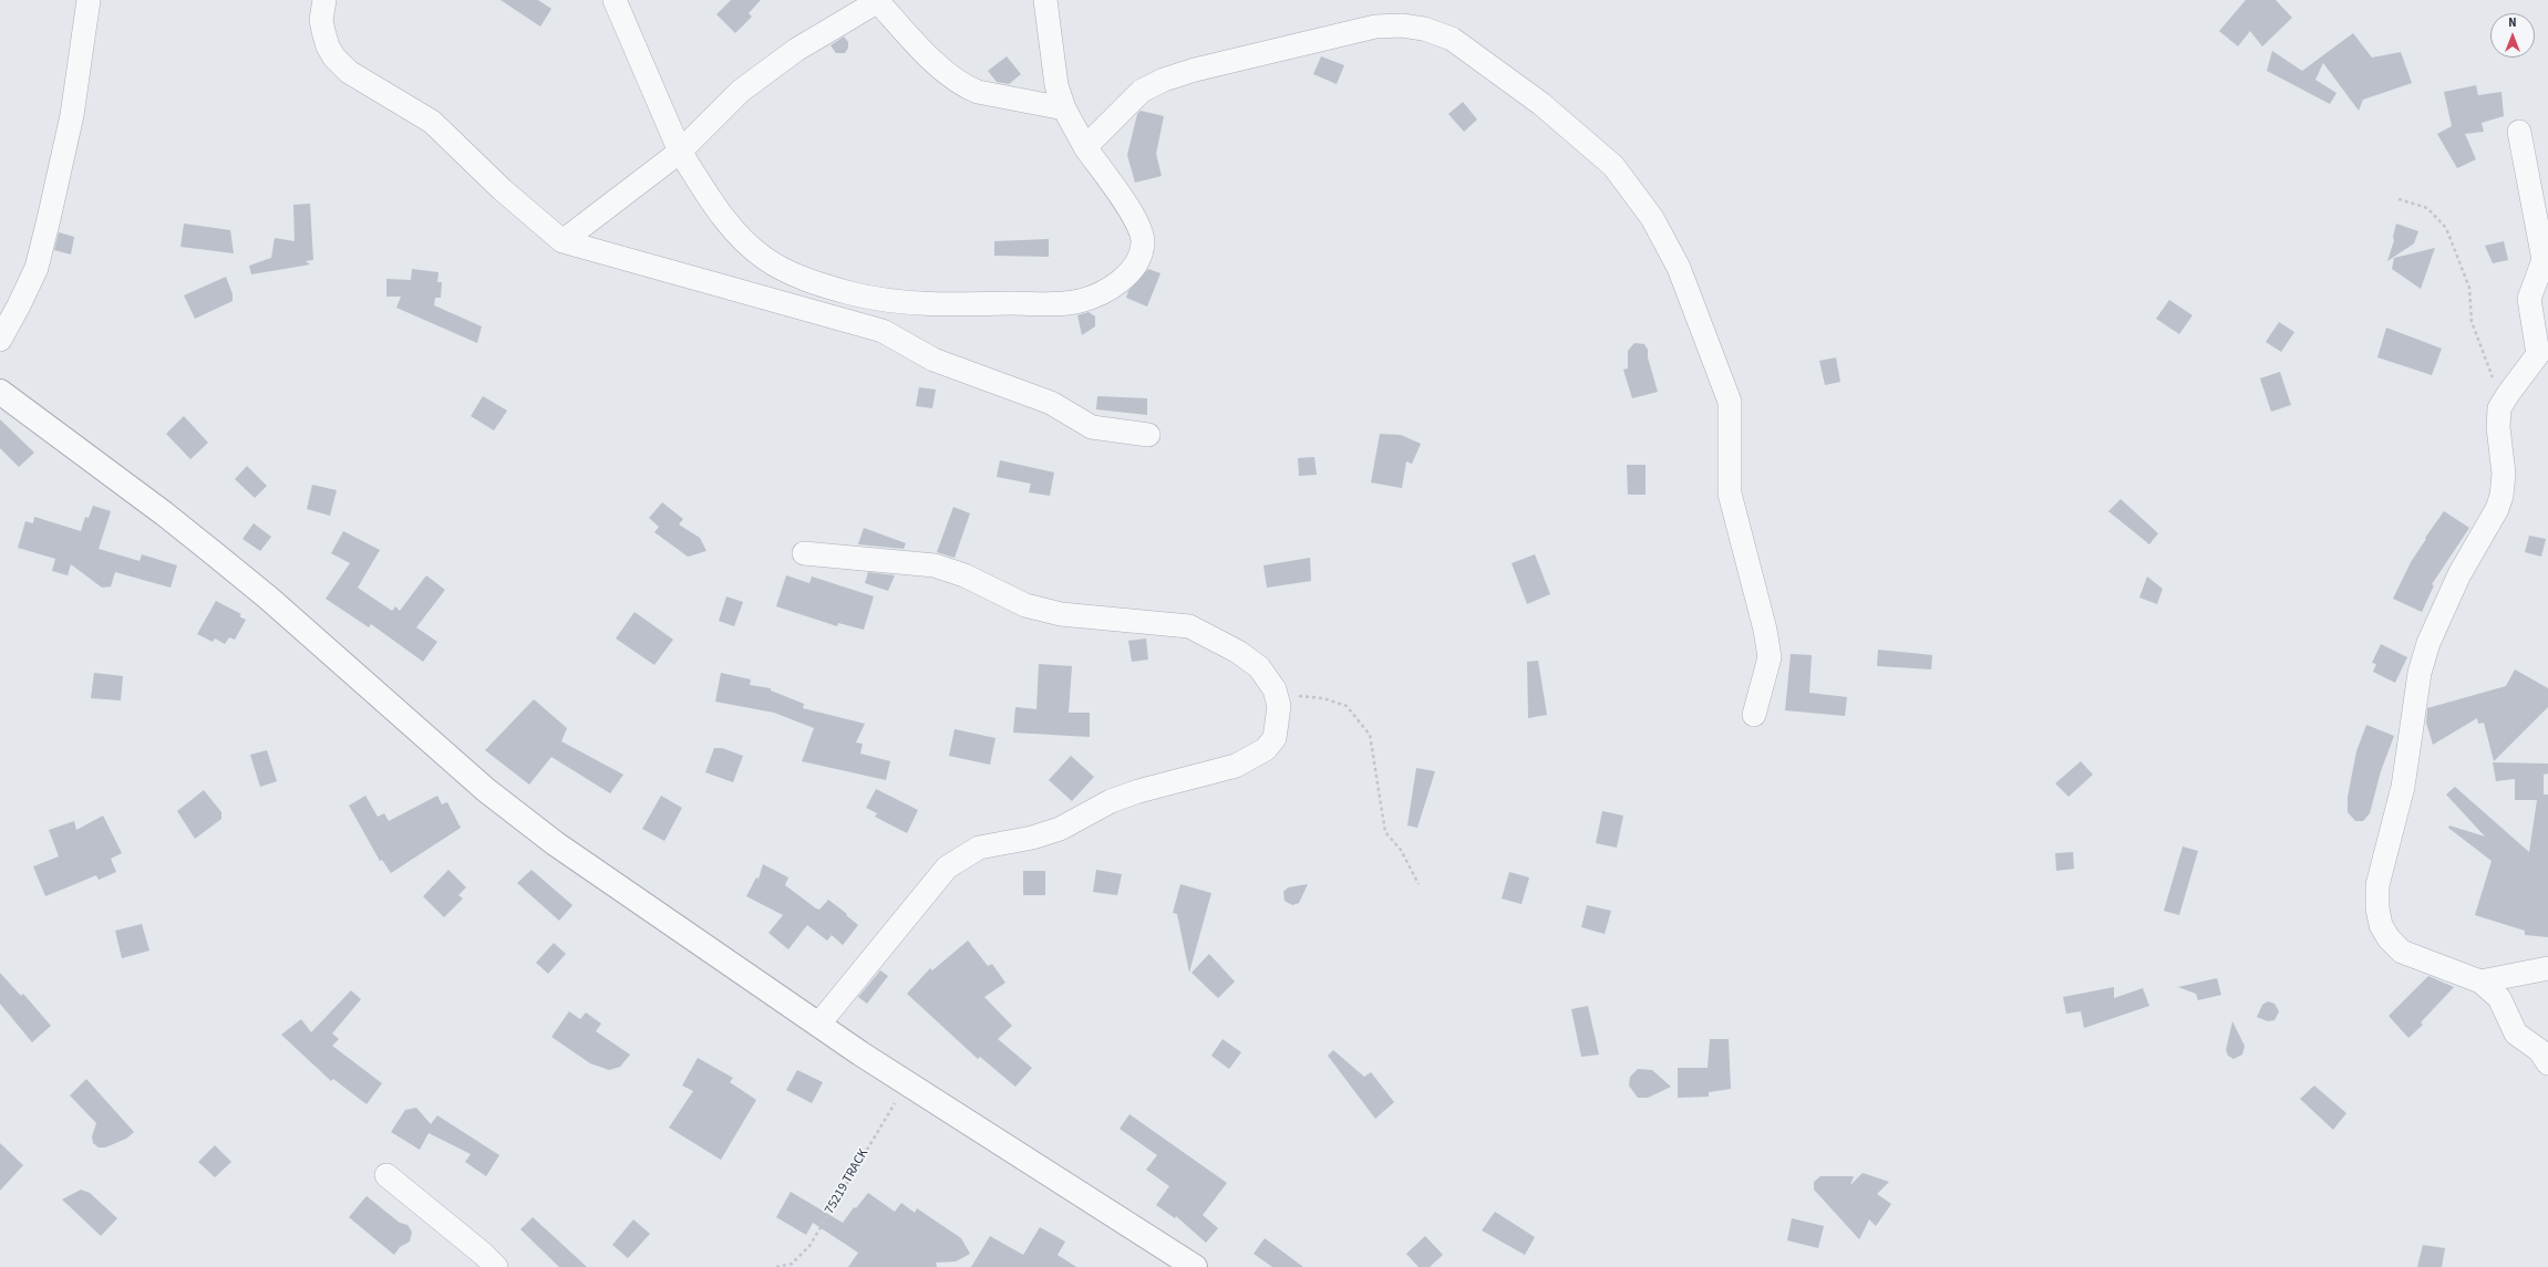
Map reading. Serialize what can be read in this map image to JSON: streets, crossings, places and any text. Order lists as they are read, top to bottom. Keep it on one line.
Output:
{"streets":{"path":["75219 TRACK"]},"north":"top"}
